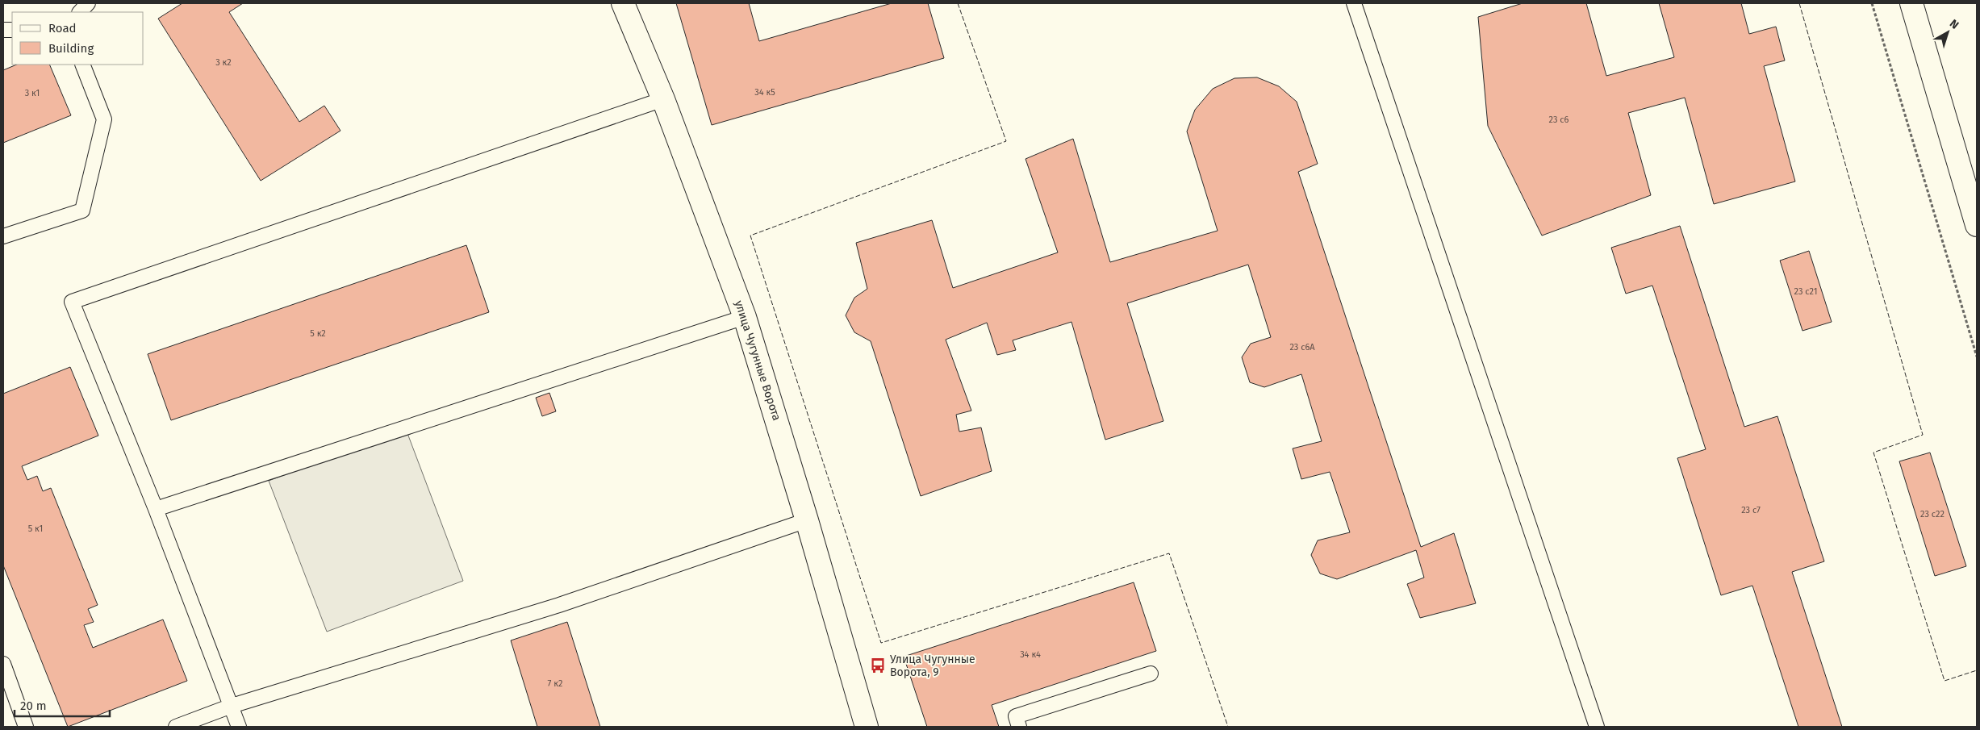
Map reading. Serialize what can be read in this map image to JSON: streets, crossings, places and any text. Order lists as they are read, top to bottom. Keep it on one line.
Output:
{"streets":{"street":["улица Чугунные Ворота"]},"places":{"bus stop":["Улица Чугунные Ворота, 9"]},"house_numbers":["3 к2","34 к5","3 к1","23 с6","23 с21","5 к2","23 с6А","23 с7","23 с22","5 к1","34 к4","7 к2"],"legend":["Road","Building"],"scale_bar":"20 m","north":"top right"}
